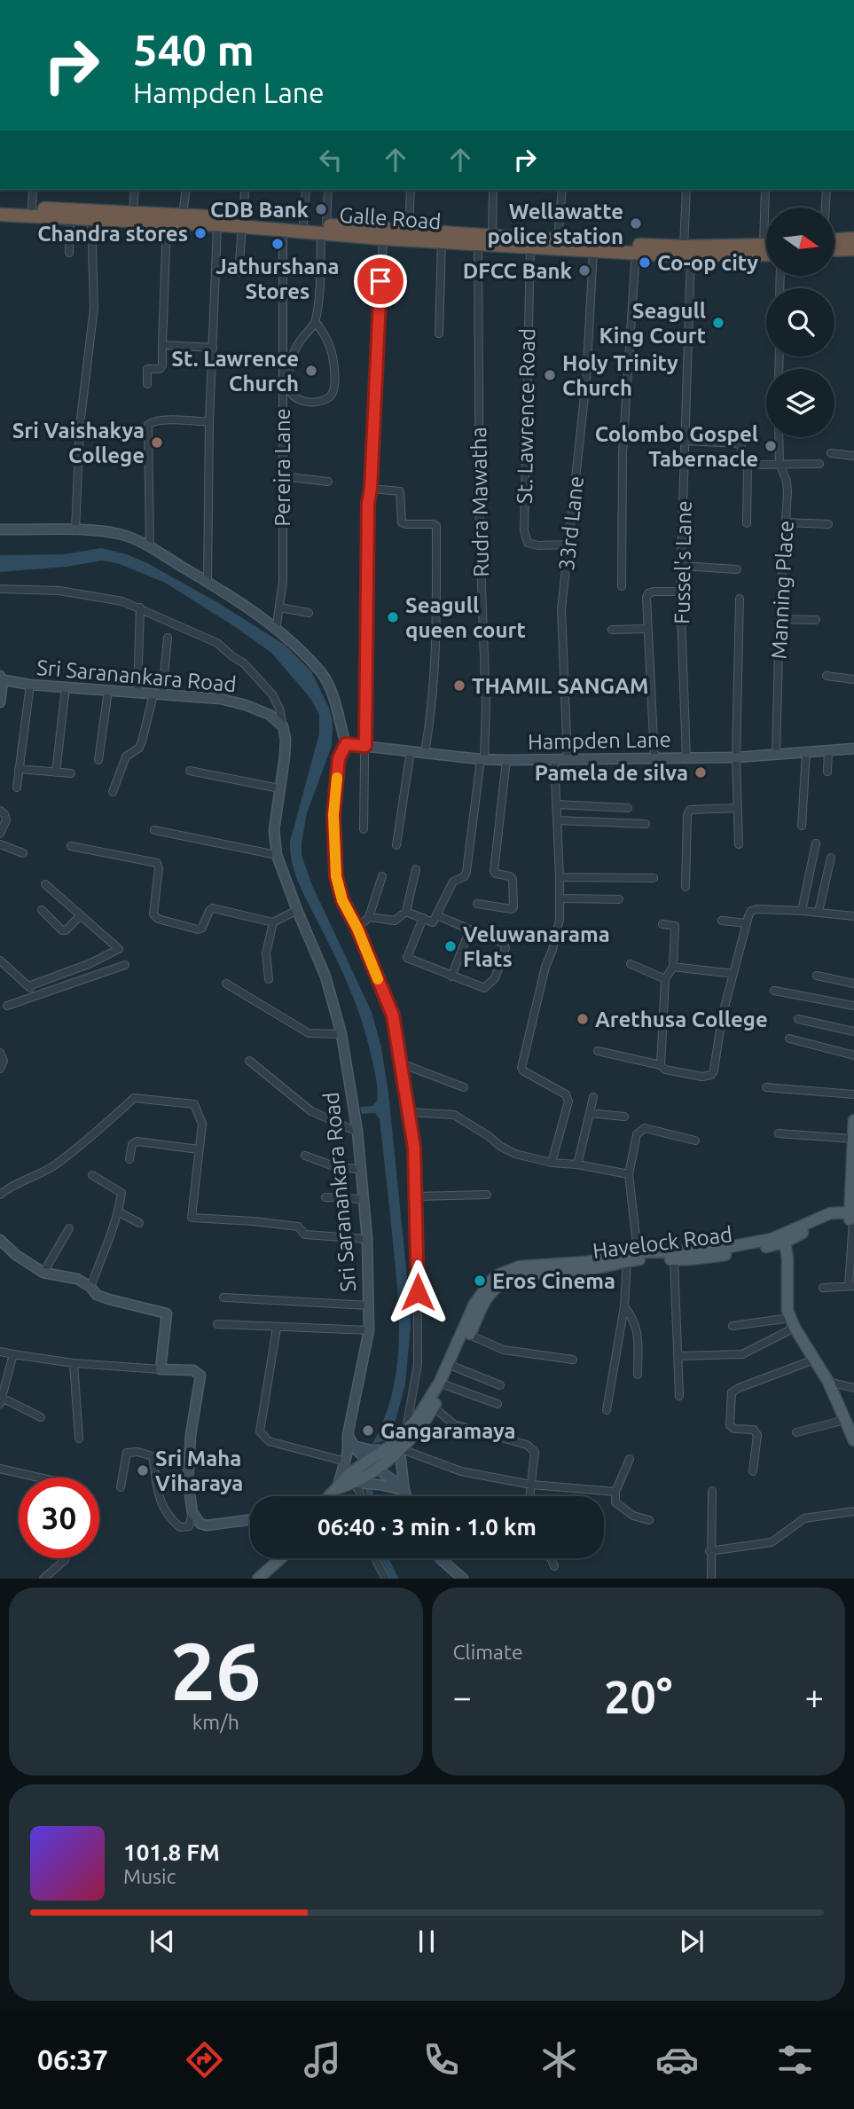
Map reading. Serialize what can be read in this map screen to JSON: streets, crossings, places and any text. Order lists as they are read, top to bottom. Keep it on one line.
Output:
{"streets":{"highway":["Galle Road"],"main road":["Havelock Road"],"street":["St. Lawrence Road","Pereira Lane","Rudra Mawatha","33rd Lane","Fussel's Lane","Manning Place","Sri Saranankara Road","Hampden Lane"]},"crossings":[["Galle Road","St. Lawrence Road"],["Galle Road","Pereira Lane"],["Galle Road","Rudra Mawatha"],["Galle Road","33rd Lane"],["Galle Road","Fussel's Lane"],["St. Lawrence Road","33rd Lane"],["Rudra Mawatha","Hampden Lane"],["33rd Lane","Hampden Lane"],["Fussel's Lane","Hampden Lane"],["Manning Place","Hampden Lane"]],"places":["CDB Bank","Wellawatte police station","Chandra stores","Jathurshana Stores","Co-op city","DFCC Bank","Seagull King Court","St. Lawrence Church","Holy Trinity Church","Sri Vaishakya College","Colombo Gospel Tabernacle","Seagull queen court","THAMIL SANGAM","Pamela de silva","Veluwanarama Flats","Arethusa College","Eros Cinema","Gangaramaya","Sri Maha Viharaya"],"north":"right","page":{"turn":["540 m","Hampden Lane"],"limit":"30","trip":"06:40 · 3 min · 1.0 km","tile":[["26","km/h"],"Climate"],"heat":["−","20°","+"],"song":["101.8 FM","Music"],"tabs":"06:37"}}
